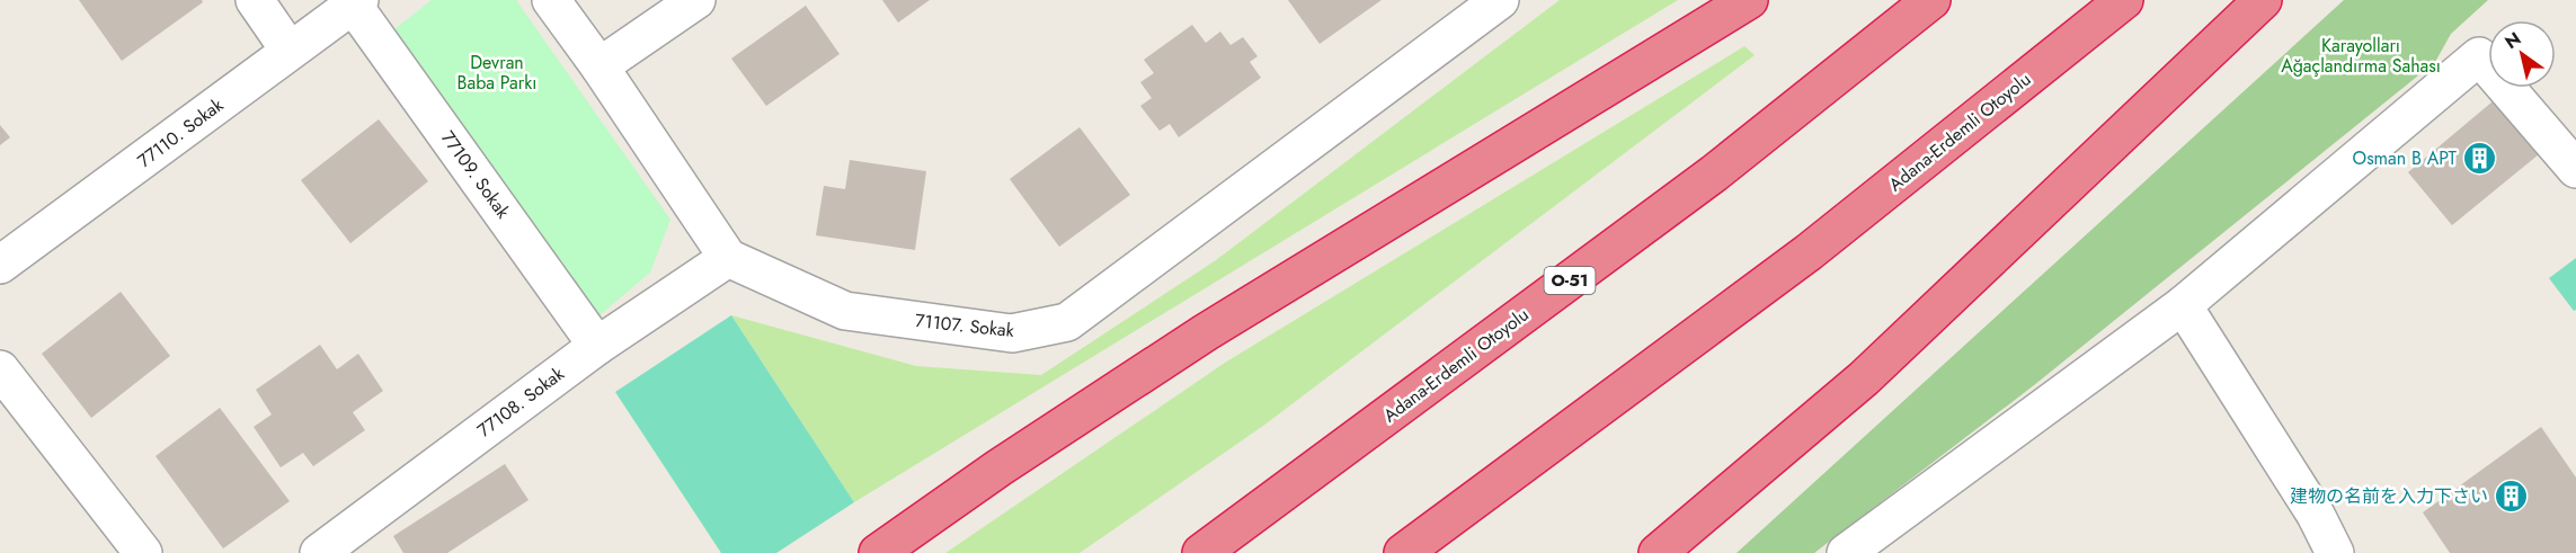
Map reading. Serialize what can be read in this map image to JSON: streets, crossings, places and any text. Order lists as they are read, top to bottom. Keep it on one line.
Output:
{"streets":{"highway":["Adana-Erdemli Otoyolu","O-51"],"street":["77110. Sokak","77109. Sokak","71107. Sokak","77108. Sokak"]},"crossings":[["77110. Sokak","77109. Sokak"],["77109. Sokak","77108. Sokak"],["71107. Sokak","77108. Sokak"]],"parks":["Karayolları Ağaçlandırma Sahası","Devran Baba Parkı"],"places":{"building":["Osman B APT","建物の名前を入力下さい"]},"north":"top left"}
